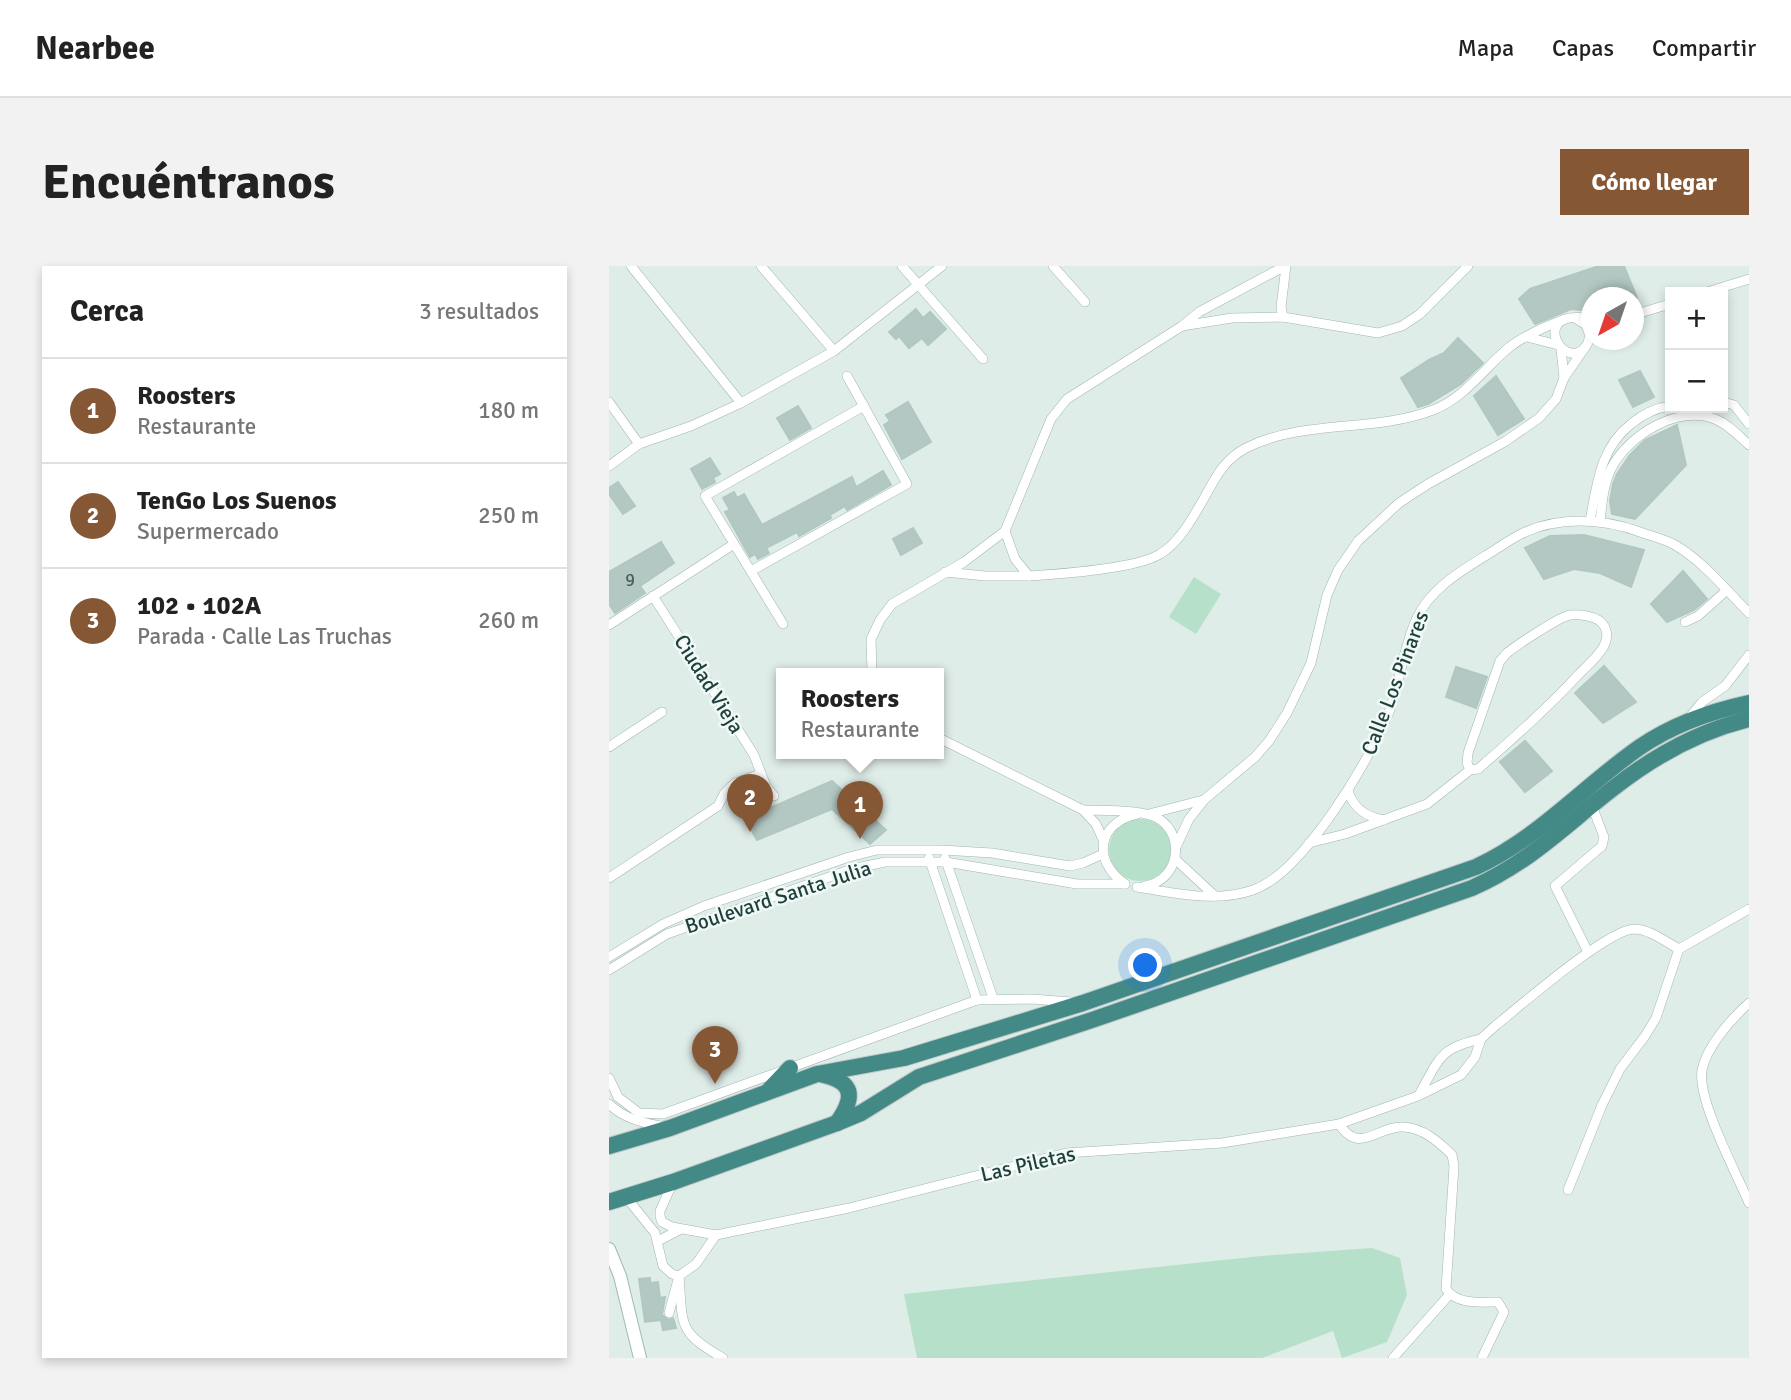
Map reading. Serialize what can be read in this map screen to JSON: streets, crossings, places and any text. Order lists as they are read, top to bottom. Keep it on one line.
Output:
{"streets":{"street":["Calle Los Pinares","Ciudad Vieja","Boulevard Santa Julia","Las Piletas"]},"crossings":[["Calle Los Pinares","Boulevard Santa Julia"]],"house_numbers":["9"],"north":"bottom left","page":{"header":"Nearbee","nav":["Mapa","Capas","Compartir"],"buttons":"Cómo llegar","title":"Encuéntranos","heading":["Cerca","3 resultados"],"map_buttons":["+","−"],"list":[{"mark":"1","name":"Roosters","note":"Restaurante","value":"180 m"},{"mark":"2","name":"TenGo Los Suenos","note":"Supermercado","value":"250 m"},{"mark":"3","name":"102 • 102A","note":"Parada · Calle Las Truchas","value":"260 m"}],"popup":["Roosters","Restaurante"],"pins":["2","1","3"]}}
